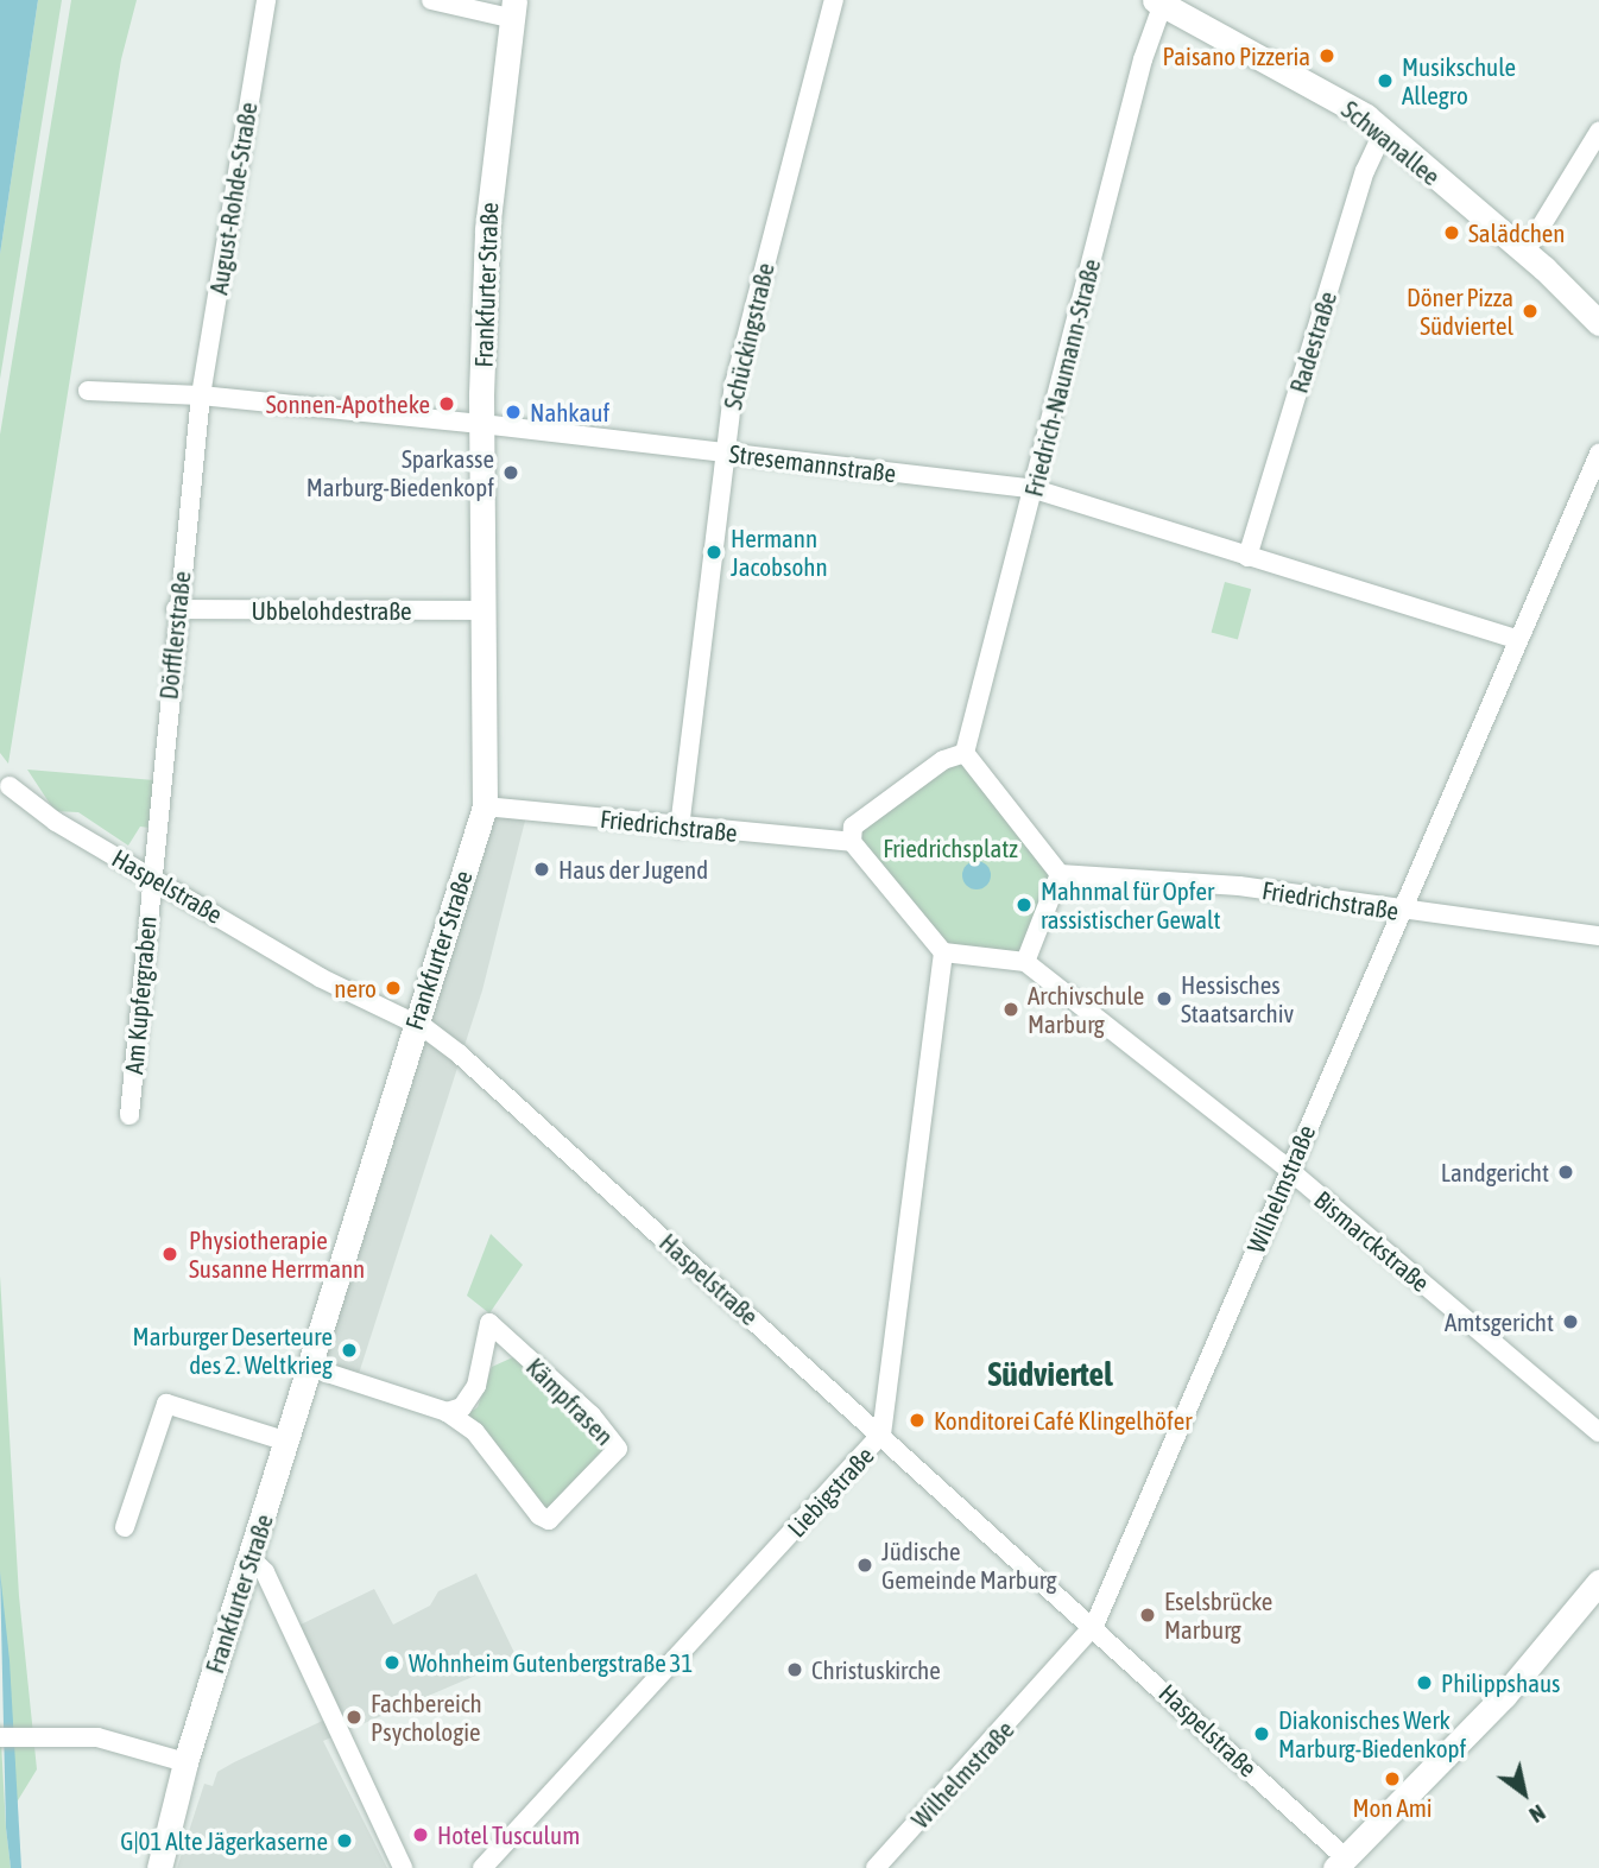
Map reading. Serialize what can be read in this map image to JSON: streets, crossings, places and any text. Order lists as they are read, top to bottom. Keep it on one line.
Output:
{"streets":{"street":["Schwanallee","August-Rohde-Straße","Frankfurter Straße","Schückingstraße","Radestraße","Friedrich-Naumann-Straße","Stresemannstraße","Ubbelohdestraße","Dörfflerstraße","Friedrichstraße","Haspelstraße","Am Kupfergraben","Wilhelmstraße","Bismarckstraße","Kämpfrasen","Liebigstraße"]},"crossings":[["Schwanallee","Radestraße"],["Schwanallee","Friedrich-Naumann-Straße"],["August-Rohde-Straße","Stresemannstraße"],["August-Rohde-Straße","Dörfflerstraße"],["Frankfurter Straße","Stresemannstraße"],["Frankfurter Straße","Ubbelohdestraße"],["Frankfurter Straße","Friedrichstraße"],["Frankfurter Straße","Haspelstraße"],["Frankfurter Straße","Kämpfrasen"],["Schückingstraße","Stresemannstraße"],["Schückingstraße","Friedrichstraße"],["Radestraße","Stresemannstraße"],["Friedrich-Naumann-Straße","Stresemannstraße"],["Stresemannstraße","Dörfflerstraße"],["Stresemannstraße","Wilhelmstraße"],["Ubbelohdestraße","Dörfflerstraße"],["Dörfflerstraße","Haspelstraße"],["Dörfflerstraße","Am Kupfergraben"],["Friedrichstraße","Wilhelmstraße"],["Haspelstraße","Am Kupfergraben"],["Haspelstraße","Wilhelmstraße"],["Haspelstraße","Liebigstraße"],["Wilhelmstraße","Bismarckstraße"]],"districts":["Südviertel"],"parks":["Friedrichsplatz"],"places":["Paisano Pizzeria","Musikschule Allegro","Salädchen","Döner Pizza Südviertel","Sonnen-Apotheke","Nahkauf","Sparkasse Marburg-Biedenkopf","Hermann Jacobsohn","Haus der Jugend","Mahnmal für Opfer rassistischer Gewalt","nero","Hessisches Staatsarchiv","Archivschule Marburg","Landgericht","Physiotherapie Susanne Herrmann","Amtsgericht","Marburger Deserteure des 2. Weltkrieg","Konditorei Café Klingelhöfer","Jüdische Gemeinde Marburg","Eselsbrücke Marburg","Wohnheim Gutenbergstraße 31","Christuskirche","Philippshaus","Fachbereich Psychologie","Diakonisches Werk Marburg-Biedenkopf","Mon Ami","Hotel Tusculum","G|01 Alte Jägerkaserne"],"north":"bottom right"}
